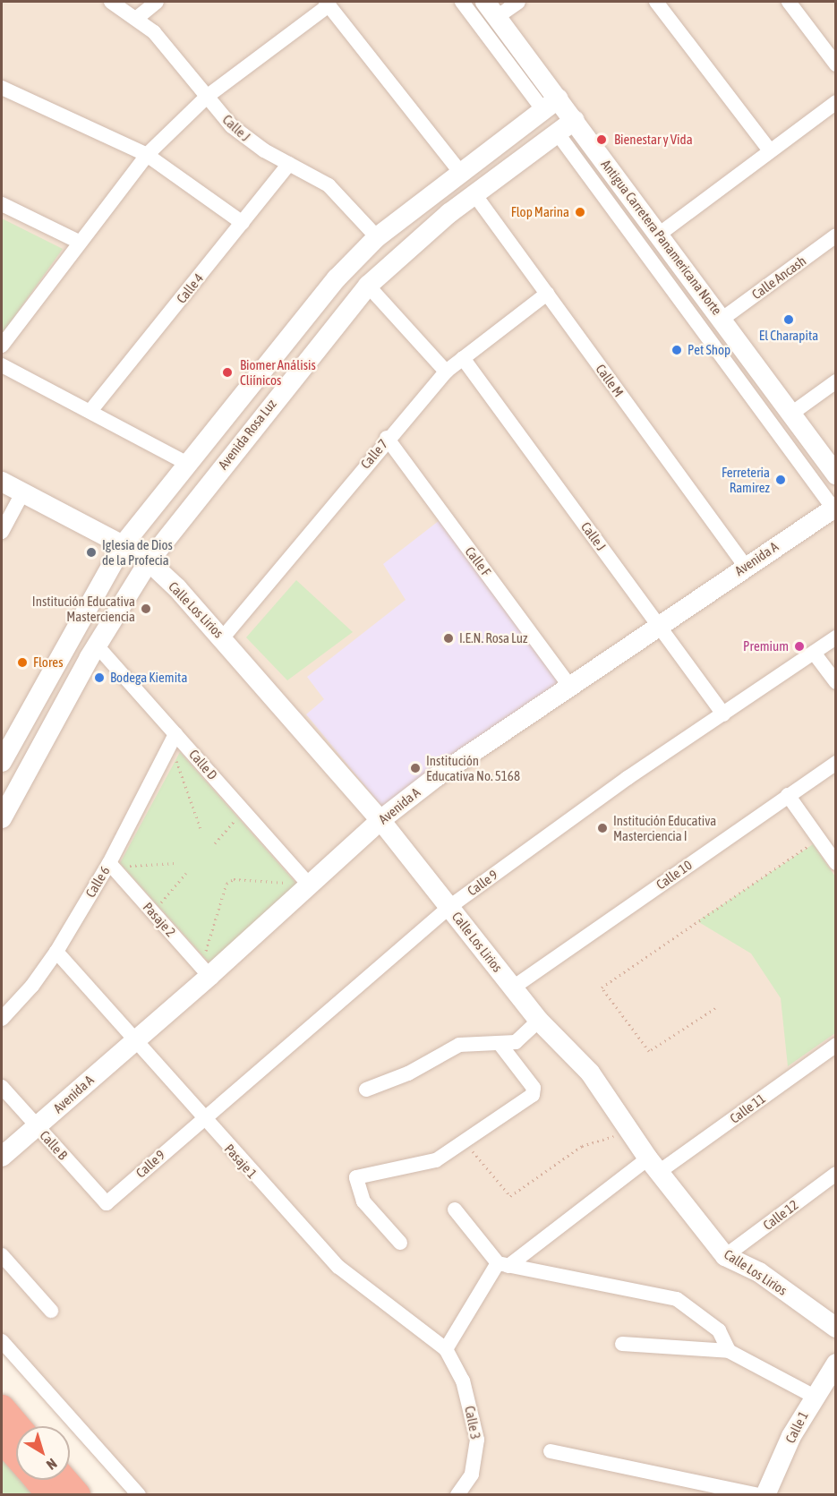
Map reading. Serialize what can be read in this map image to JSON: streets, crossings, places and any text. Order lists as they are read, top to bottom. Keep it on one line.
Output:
{"streets":{"street":["Calle J","Antigua Carretera Panamericana Norte","Calle Ancash","Calle 4","Calle M","Avenida Rosa Luz","Calle 7","Avenida A","Calle F","Calle Los Lirios","Calle D","Calle 10","Calle 6","Calle 9","Pasaje 2","Calle 11","Calle B","Pasaje 1","Calle 12","Calle 3","Calle 1"]},"crossings":[["Calle J","Calle 4"],["Calle J","Avenida Rosa Luz"],["Calle J","Calle 7"],["Calle J","Avenida A"],["Calle J","Calle 9"],["Antigua Carretera Panamericana Norte","Calle Ancash"],["Antigua Carretera Panamericana Norte","Avenida Rosa Luz"],["Antigua Carretera Panamericana Norte","Avenida A"],["Calle M","Avenida Rosa Luz"],["Calle M","Calle 7"],["Calle M","Avenida A"],["Avenida Rosa Luz","Calle Los Lirios"],["Avenida Rosa Luz","Calle D"],["Calle 7","Calle F"],["Calle 7","Calle Los Lirios"],["Avenida A","Calle F"],["Avenida A","Calle Los Lirios"],["Avenida A","Calle D"],["Avenida A","Pasaje 2"],["Avenida A","Calle B"],["Avenida A","Pasaje 1"],["Calle Los Lirios","Calle 10"],["Calle Los Lirios","Calle 9"],["Calle Los Lirios","Calle 11"],["Calle Los Lirios","Calle 12"],["Calle D","Calle 6"],["Calle 6","Pasaje 2"],["Calle 6","Pasaje 1"],["Calle 9","Calle B"],["Calle 9","Pasaje 1"],["Pasaje 1","Calle 3"]],"places":["Bienestar y Vida","Flop Marina","El Charapita","Pet Shop","Biomer Análisis Cliínicos","Ferreteria Ramirez","Iglesia de Dios de la Profecia","Institución Educativa Masterciencia","I.E.N. Rosa Luz","Premium","Flores","Bodega Kiemita","Institución Educativa No. 5168","Institución Educativa Masterciencia I"],"north":"bottom right"}
